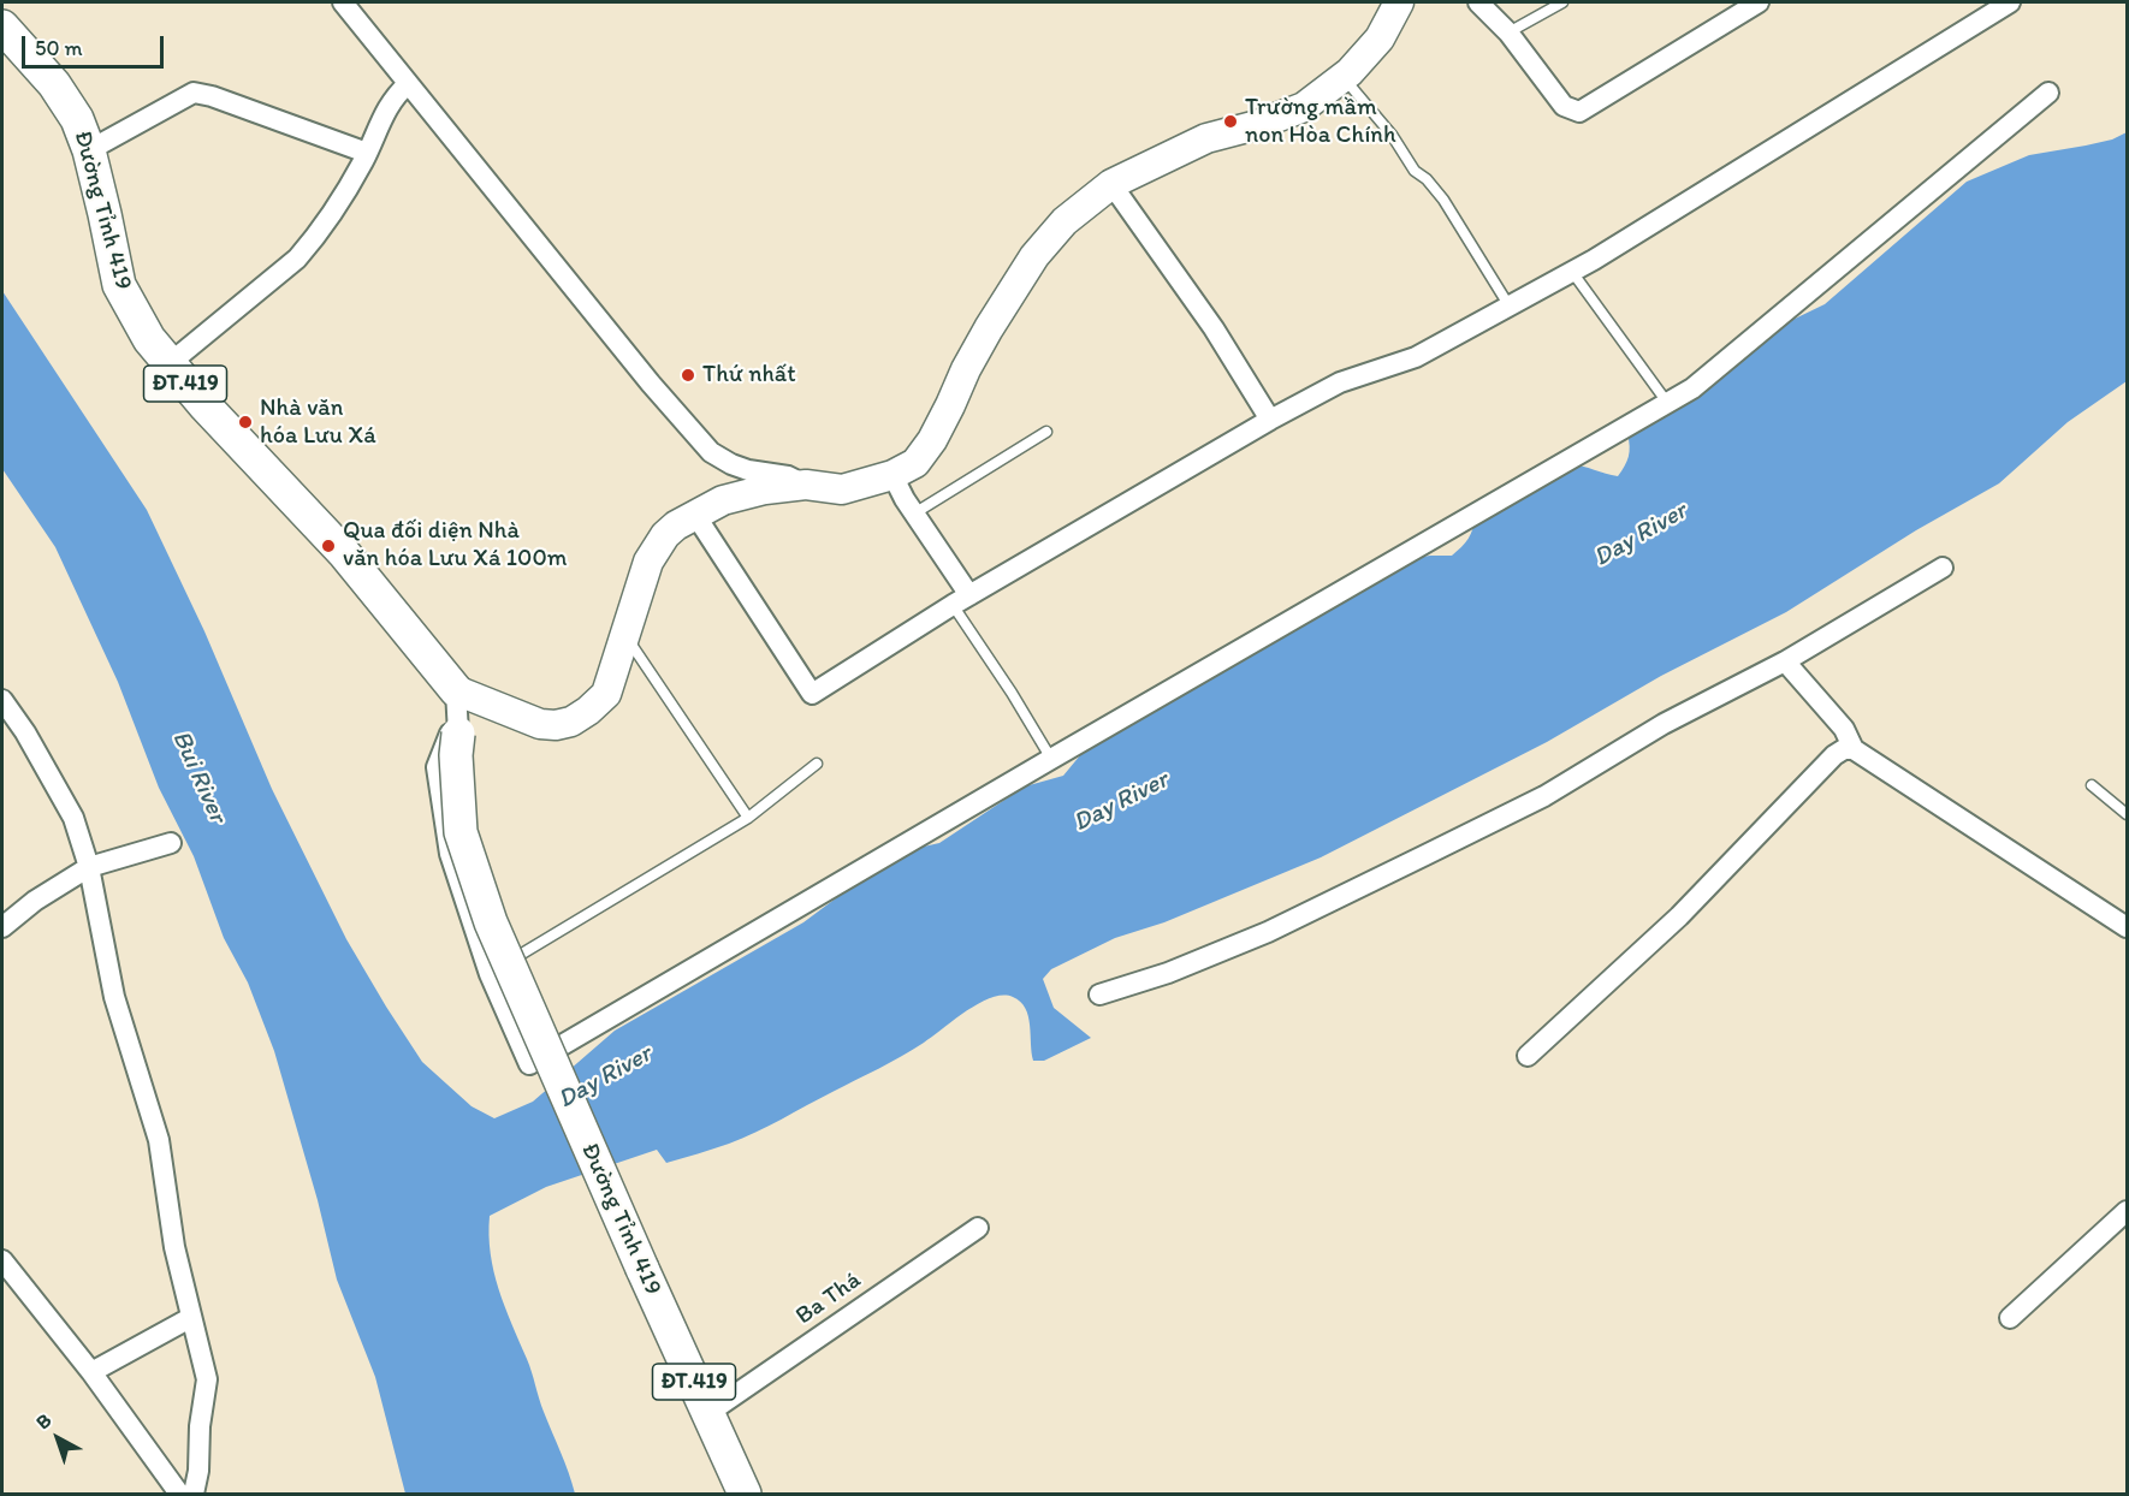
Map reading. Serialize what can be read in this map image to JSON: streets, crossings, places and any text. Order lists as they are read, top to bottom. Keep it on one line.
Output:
{"streets":{"main road":["Đường Tỉnh 419","ĐT.419"],"street":["Ba Thá"]},"crossings":[["Đường Tỉnh 419","Ba Thá"]],"water":["Day River","Bui River"],"places":["Trường mầm non Hòa Chính","Thứ nhất","Nhà văn hóa Lưu Xá","Qua đối diện Nhà văn hóa Lưu Xá 100m"],"scale_bar":"50 m","north":"top left"}
